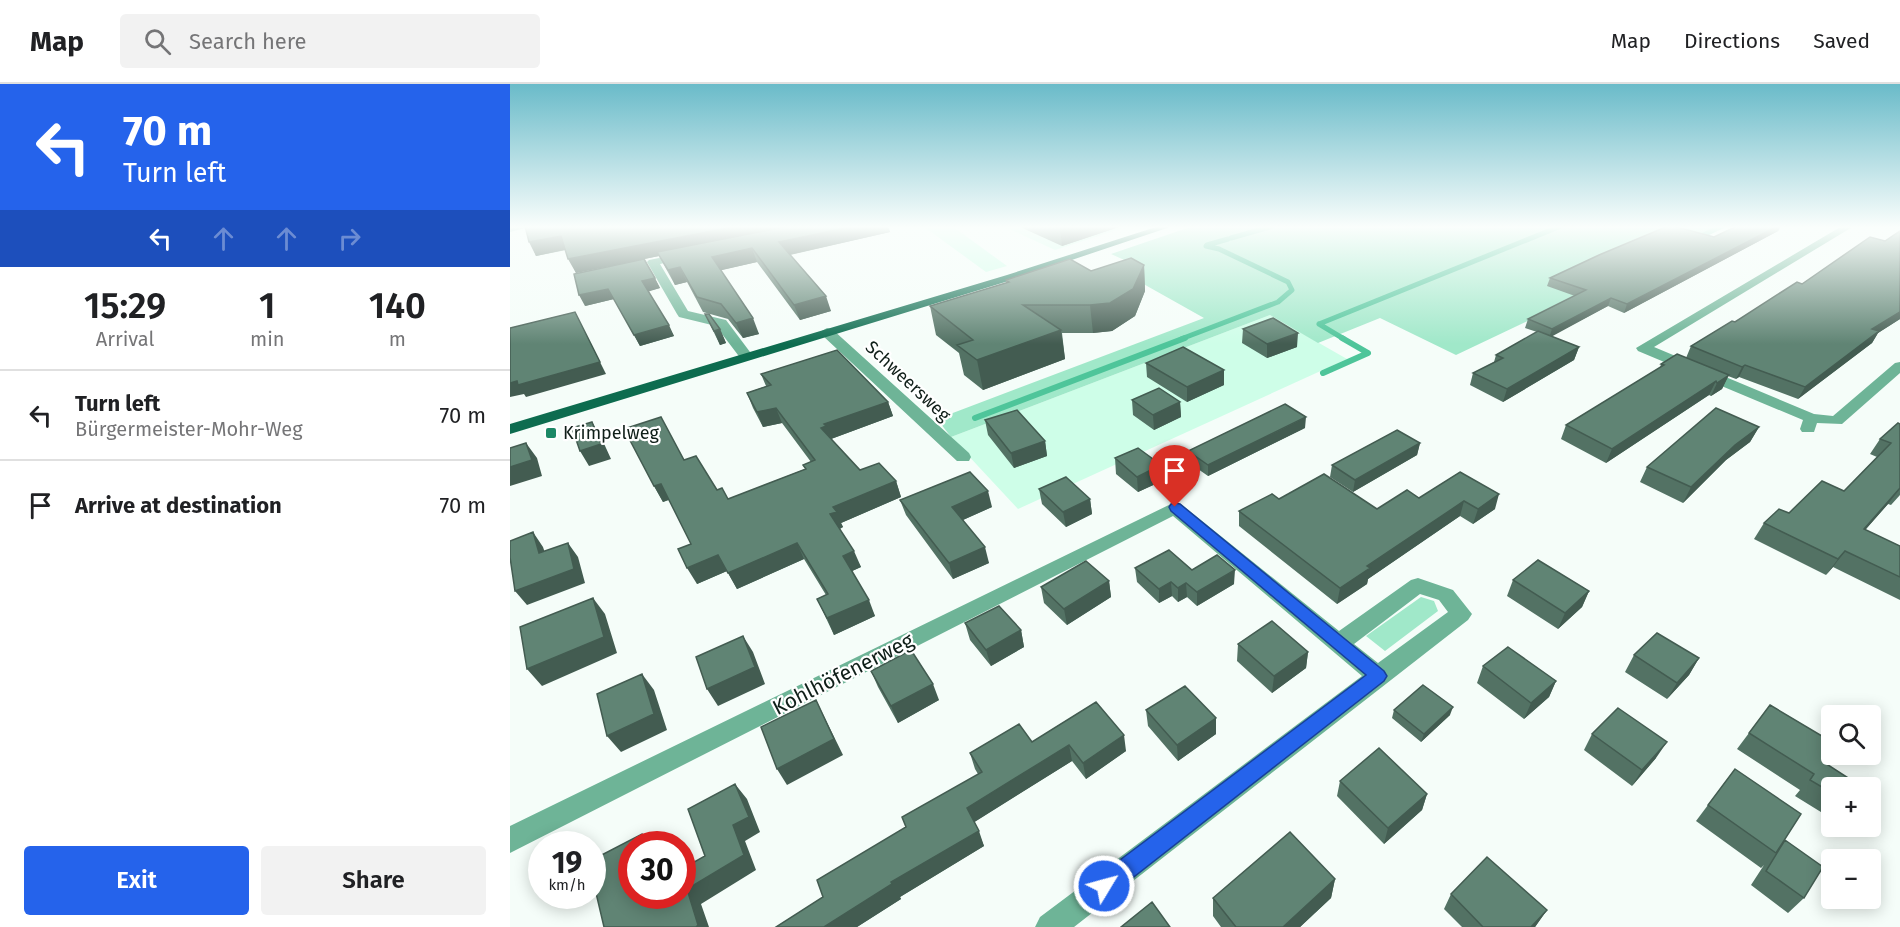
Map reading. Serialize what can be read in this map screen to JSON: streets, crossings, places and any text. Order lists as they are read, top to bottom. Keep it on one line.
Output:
{"streets":{"street":["Schweersweg","Kohlhöfenerweg"]},"places":{"transit":["Krimpelweg"]},"page":{"header":"Map","search":"Search here","nav":["Map","Directions","Saved"],"turn":["70 m","Turn left"],"eta":["15:29","Arrival","1","min","140","m"],"list":[{"name":"Turn left","note":"Bürgermeister-Mohr-Weg","value":"70 m"},{"name":"Arrive at destination","value":"70 m"}],"map_buttons":["+","−"],"speed":"19 km/h","limit":"30","buttons":["Exit","Share"]}}
